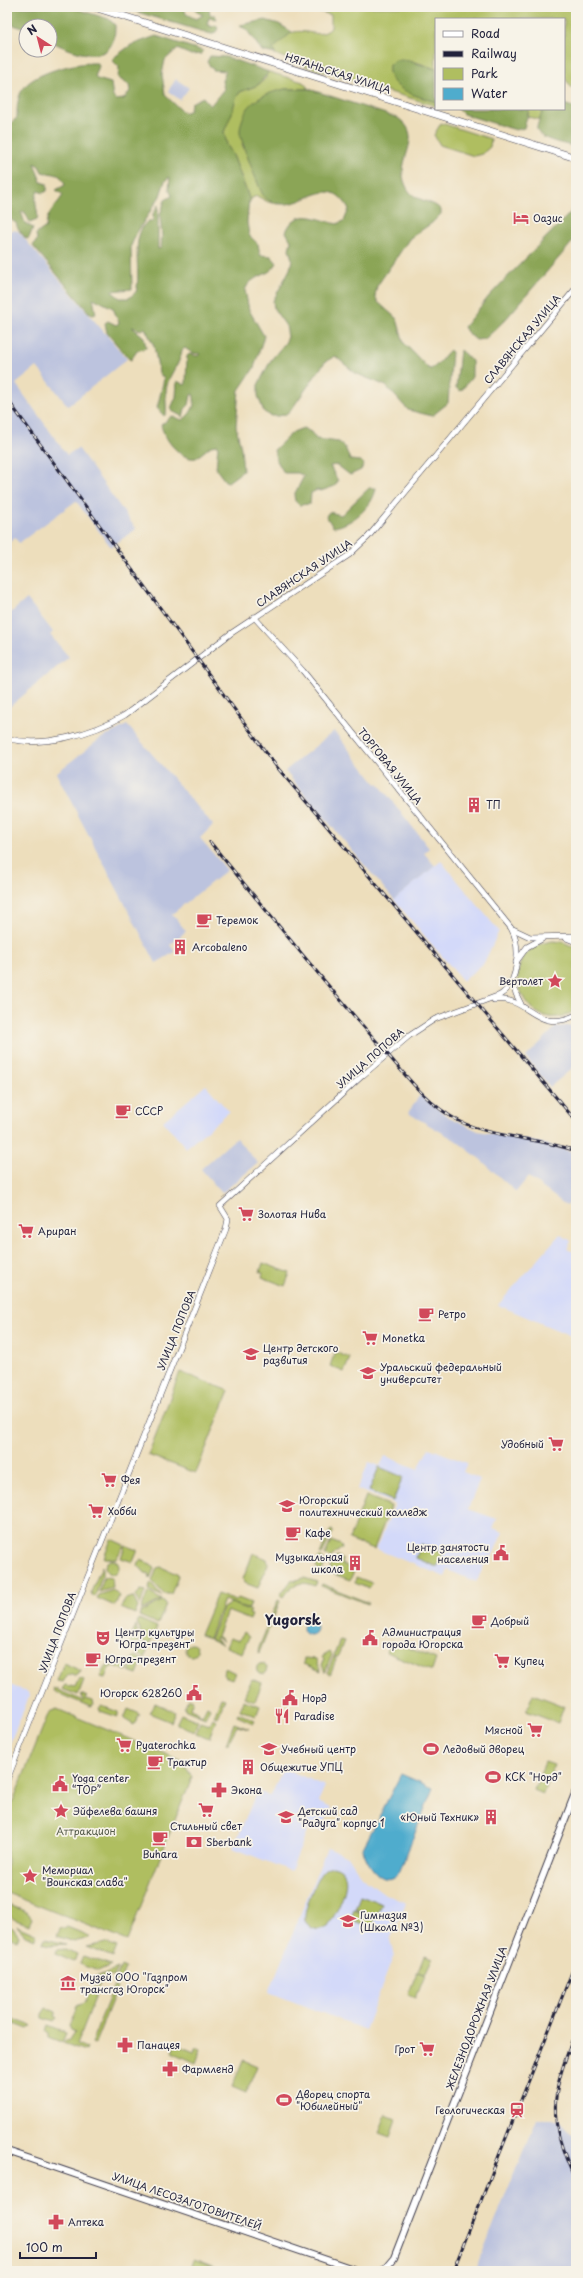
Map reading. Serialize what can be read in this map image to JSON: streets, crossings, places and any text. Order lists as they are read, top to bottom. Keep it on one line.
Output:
{"streets":{"highway":["НЯГАНЬСКАЯ УЛИЦА"],"main road":["ЖЕЛЕЗНОДОРОЖНАЯ УЛИЦА","УЛИЦА ЛЕСОЗАГОТОВИТЕЛЕЙ"],"street":["СЛАВЯНСКАЯ УЛИЦА","ТОРГОВАЯ УЛИЦА","УЛИЦА ПОПОВА"]},"crossings":[["СЛАВЯНСКАЯ УЛИЦА","ТОРГОВАЯ УЛИЦА"]],"districts":["Yugorsk"],"parks":["Аттракцион"],"places":{"hotel":["Оазис"],"building":["ТП","Arcobaleno","Музыкальная школа","Общежитие УПЦ","«Юный Техник»"],"cafe":["Теремок","СССР","Ретро","Кафе","Добрый","Югра-презент","Трактир","Buhara"],"place":["Вертолет","Эйфелева башня","Мемориал \"Воинская слава\""],"supermarket":["Золотая Нива","Ариран","Monetka","Удобный","Фея","Хобби","Купец","Мясной","Pyaterochka","Стильный свет","Грот"],"school or university":["Центр детского развития","Уральский федеральный университет","Югорский политехнический колледж","Учебный центр","Детский сад \"Радуга\" корпус 1","Гимназия (Школа №3)"],"public building":["Центр занятости населения","Администрация города Югорска","Югорск 628260","Норд","Yoga center “TOP”"],"theatre":["Центр культуры \"Югра-презент\""],"restaurant":["Paradise"],"sports":["Ледовый дворец","КСК \"Норд\"","Дворец спорта \"Юбилейный\""],"pharmacy":["Экона","Панацея","Фармленд","Аптека"],"bank":["Sberbank"],"museum":["Музей ООО \"Газпром трансгаз Югорск\""],"station":["Геологическая"]},"legend":["Road","Railway","Park","Water"],"scale_bar":"100 m","north":"top left"}
